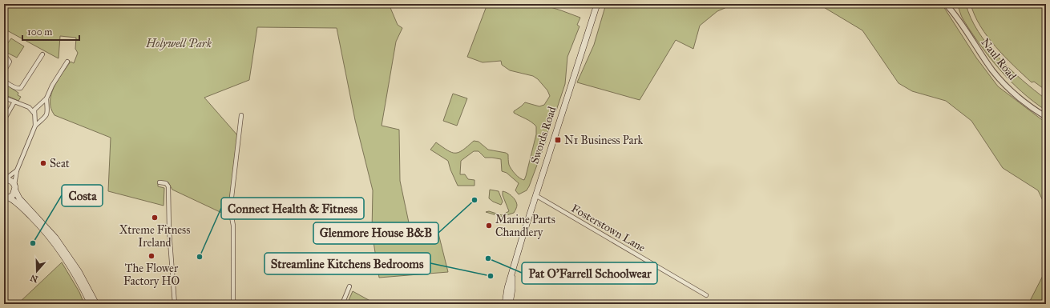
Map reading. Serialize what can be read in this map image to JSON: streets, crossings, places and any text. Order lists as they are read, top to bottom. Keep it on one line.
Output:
{"streets":{"main road":["Swords Road"],"street":["Naul Road","Fosterstown Lane"]},"crossings":[["Swords Road","Fosterstown Lane"]],"parks":["Holywell Park"],"places":{"transit":["N1 Business Park"],"other":["Seat","Glenmore House B&B","Xtreme Fitness Ireland","Marine Parts Chandlery","Costa","The Flower Factory HO","Connect Health & Fitness","Pat O'Farrell Schoolwear","Streamline Kitchens Bedrooms"]},"scale_bar":"100 m","north":"bottom"}
